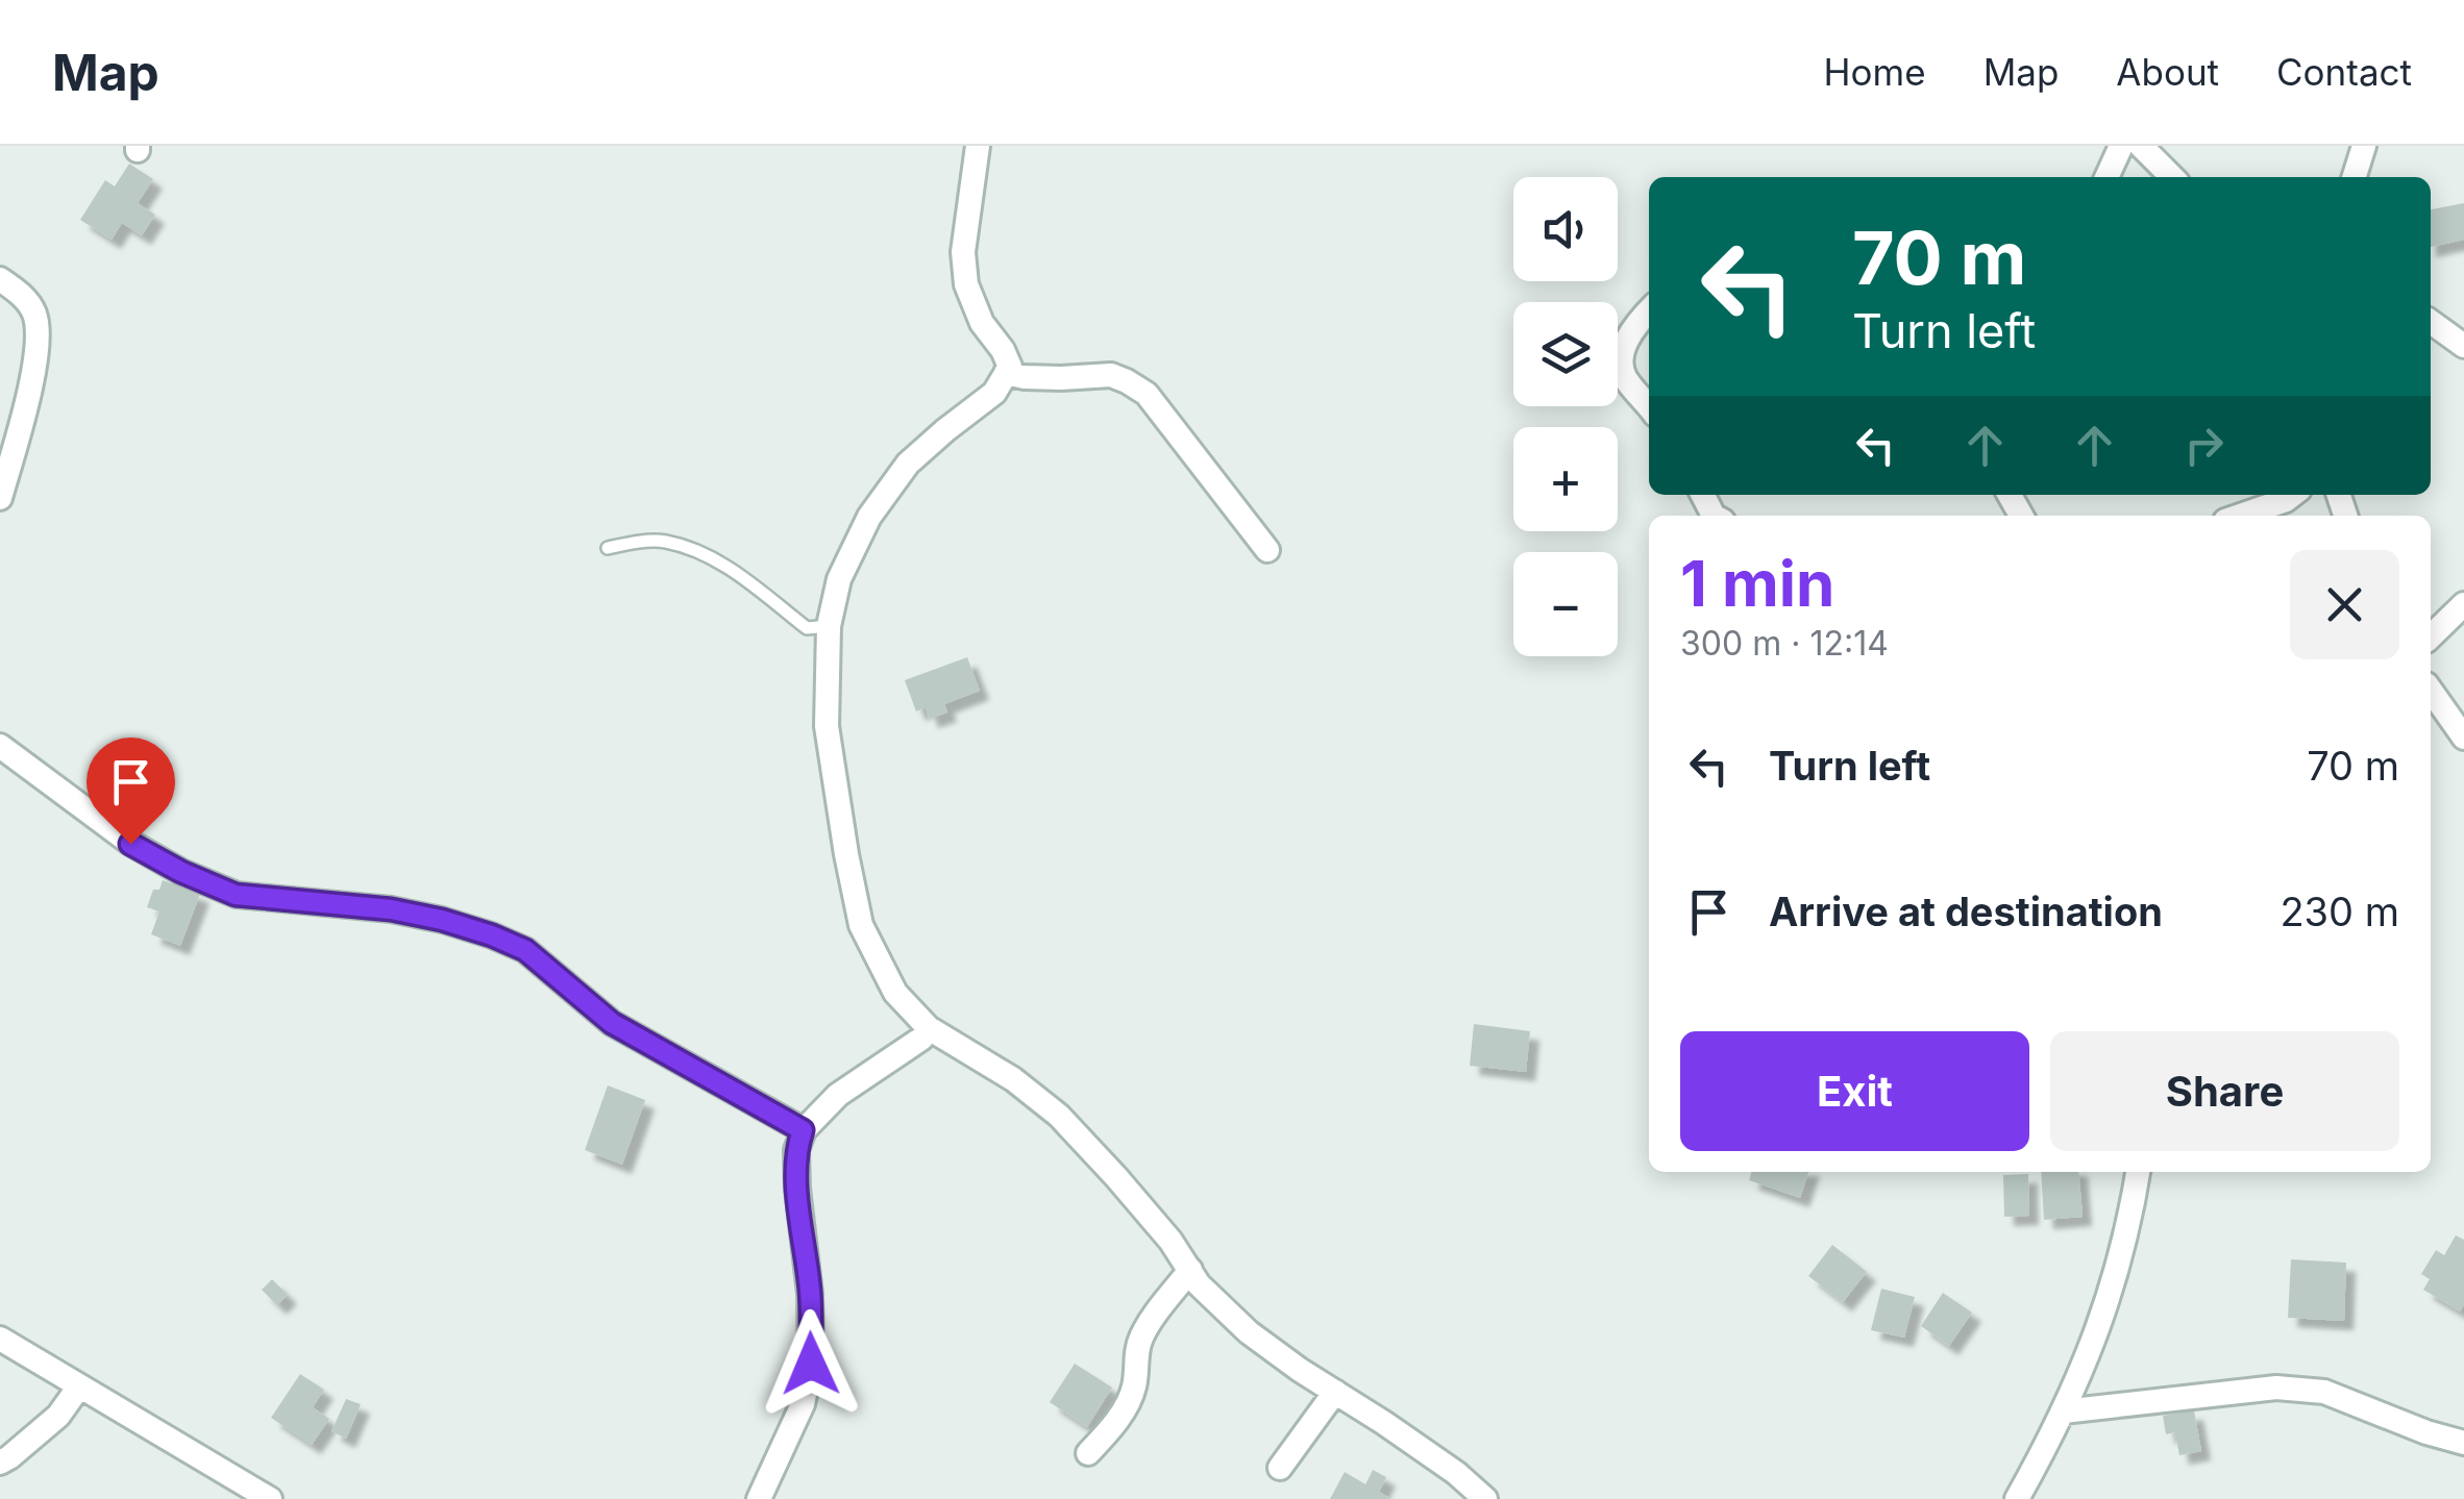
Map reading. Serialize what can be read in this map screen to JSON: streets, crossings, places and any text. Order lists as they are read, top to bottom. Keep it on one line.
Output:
{"page":{"header":"Map","nav":["Home","Map","About","Contact"],"map_buttons":["+","−"],"turn":["70 m","Turn left"],"heading":["1 min","300 m · 12:14"],"list":[{"name":"Turn left","value":"70 m"},{"name":"Arrive at destination","value":"230 m"}],"buttons":["Exit","Share"]}}
